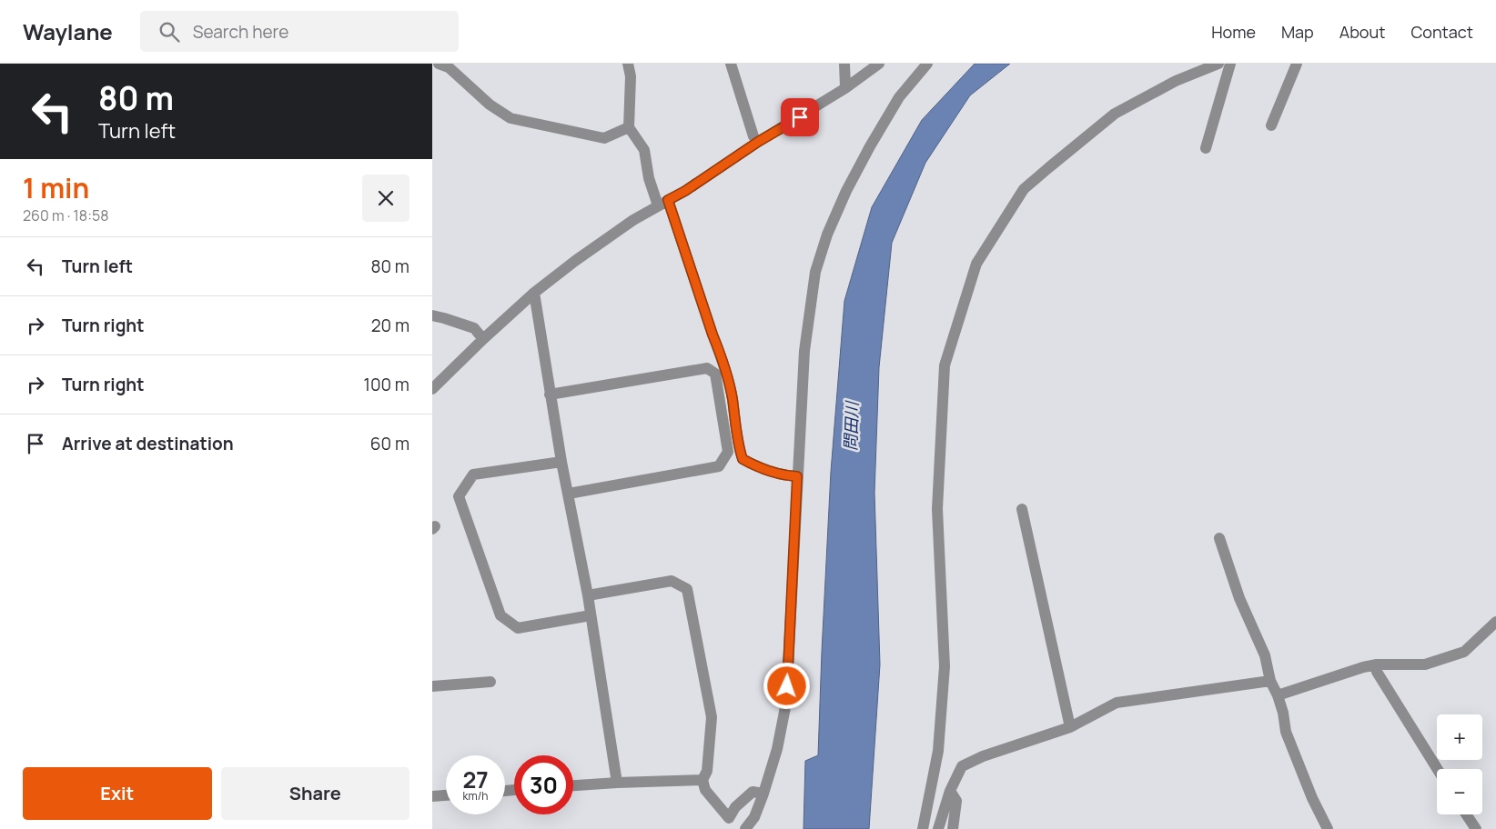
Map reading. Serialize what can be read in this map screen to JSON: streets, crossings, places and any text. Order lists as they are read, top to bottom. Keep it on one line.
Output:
{"water":["問田川"],"page":{"header":"Waylane","search":"Search here","nav":["Home","Map","About","Contact"],"turn":["80 m","Turn left"],"heading":["1 min","260 m · 18:58"],"list":[{"name":"Turn left","value":"80 m"},{"name":"Turn right","value":"20 m"},{"name":"Turn right","value":"100 m"},{"name":"Arrive at destination","value":"60 m"}],"map_buttons":["+","−"],"speed":"27 km/h","limit":"30","buttons":["Exit","Share"]}}
